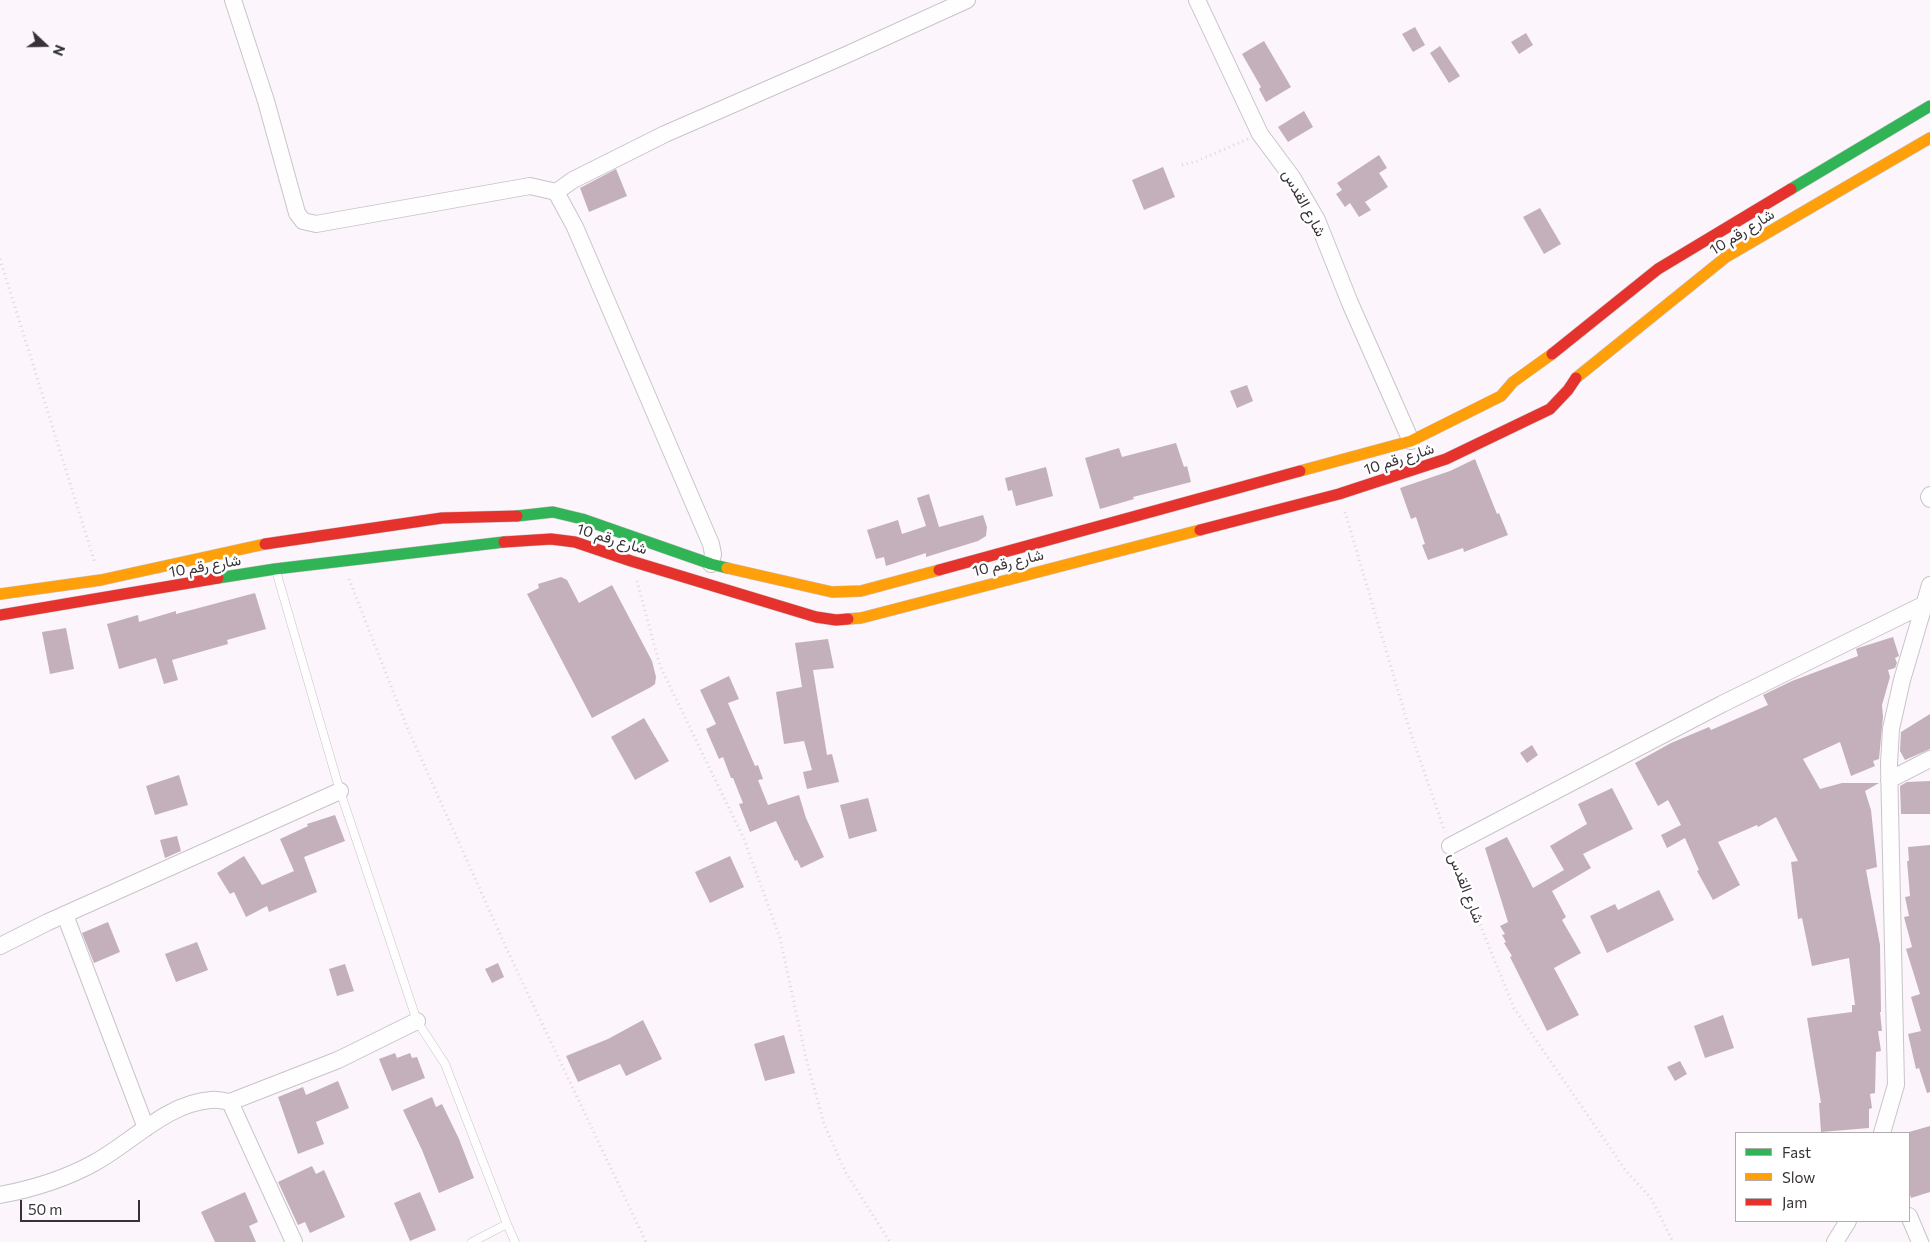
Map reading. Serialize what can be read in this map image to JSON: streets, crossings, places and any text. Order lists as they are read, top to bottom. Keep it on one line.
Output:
{"streets":{"main road":["شارع رقم 10"],"street":["شارع القدس"]},"crossings":[["شارع القدس","شارع رقم 10"]],"legend":["Fast","Slow","Jam"],"scale_bar":"50 m","north":"right"}
